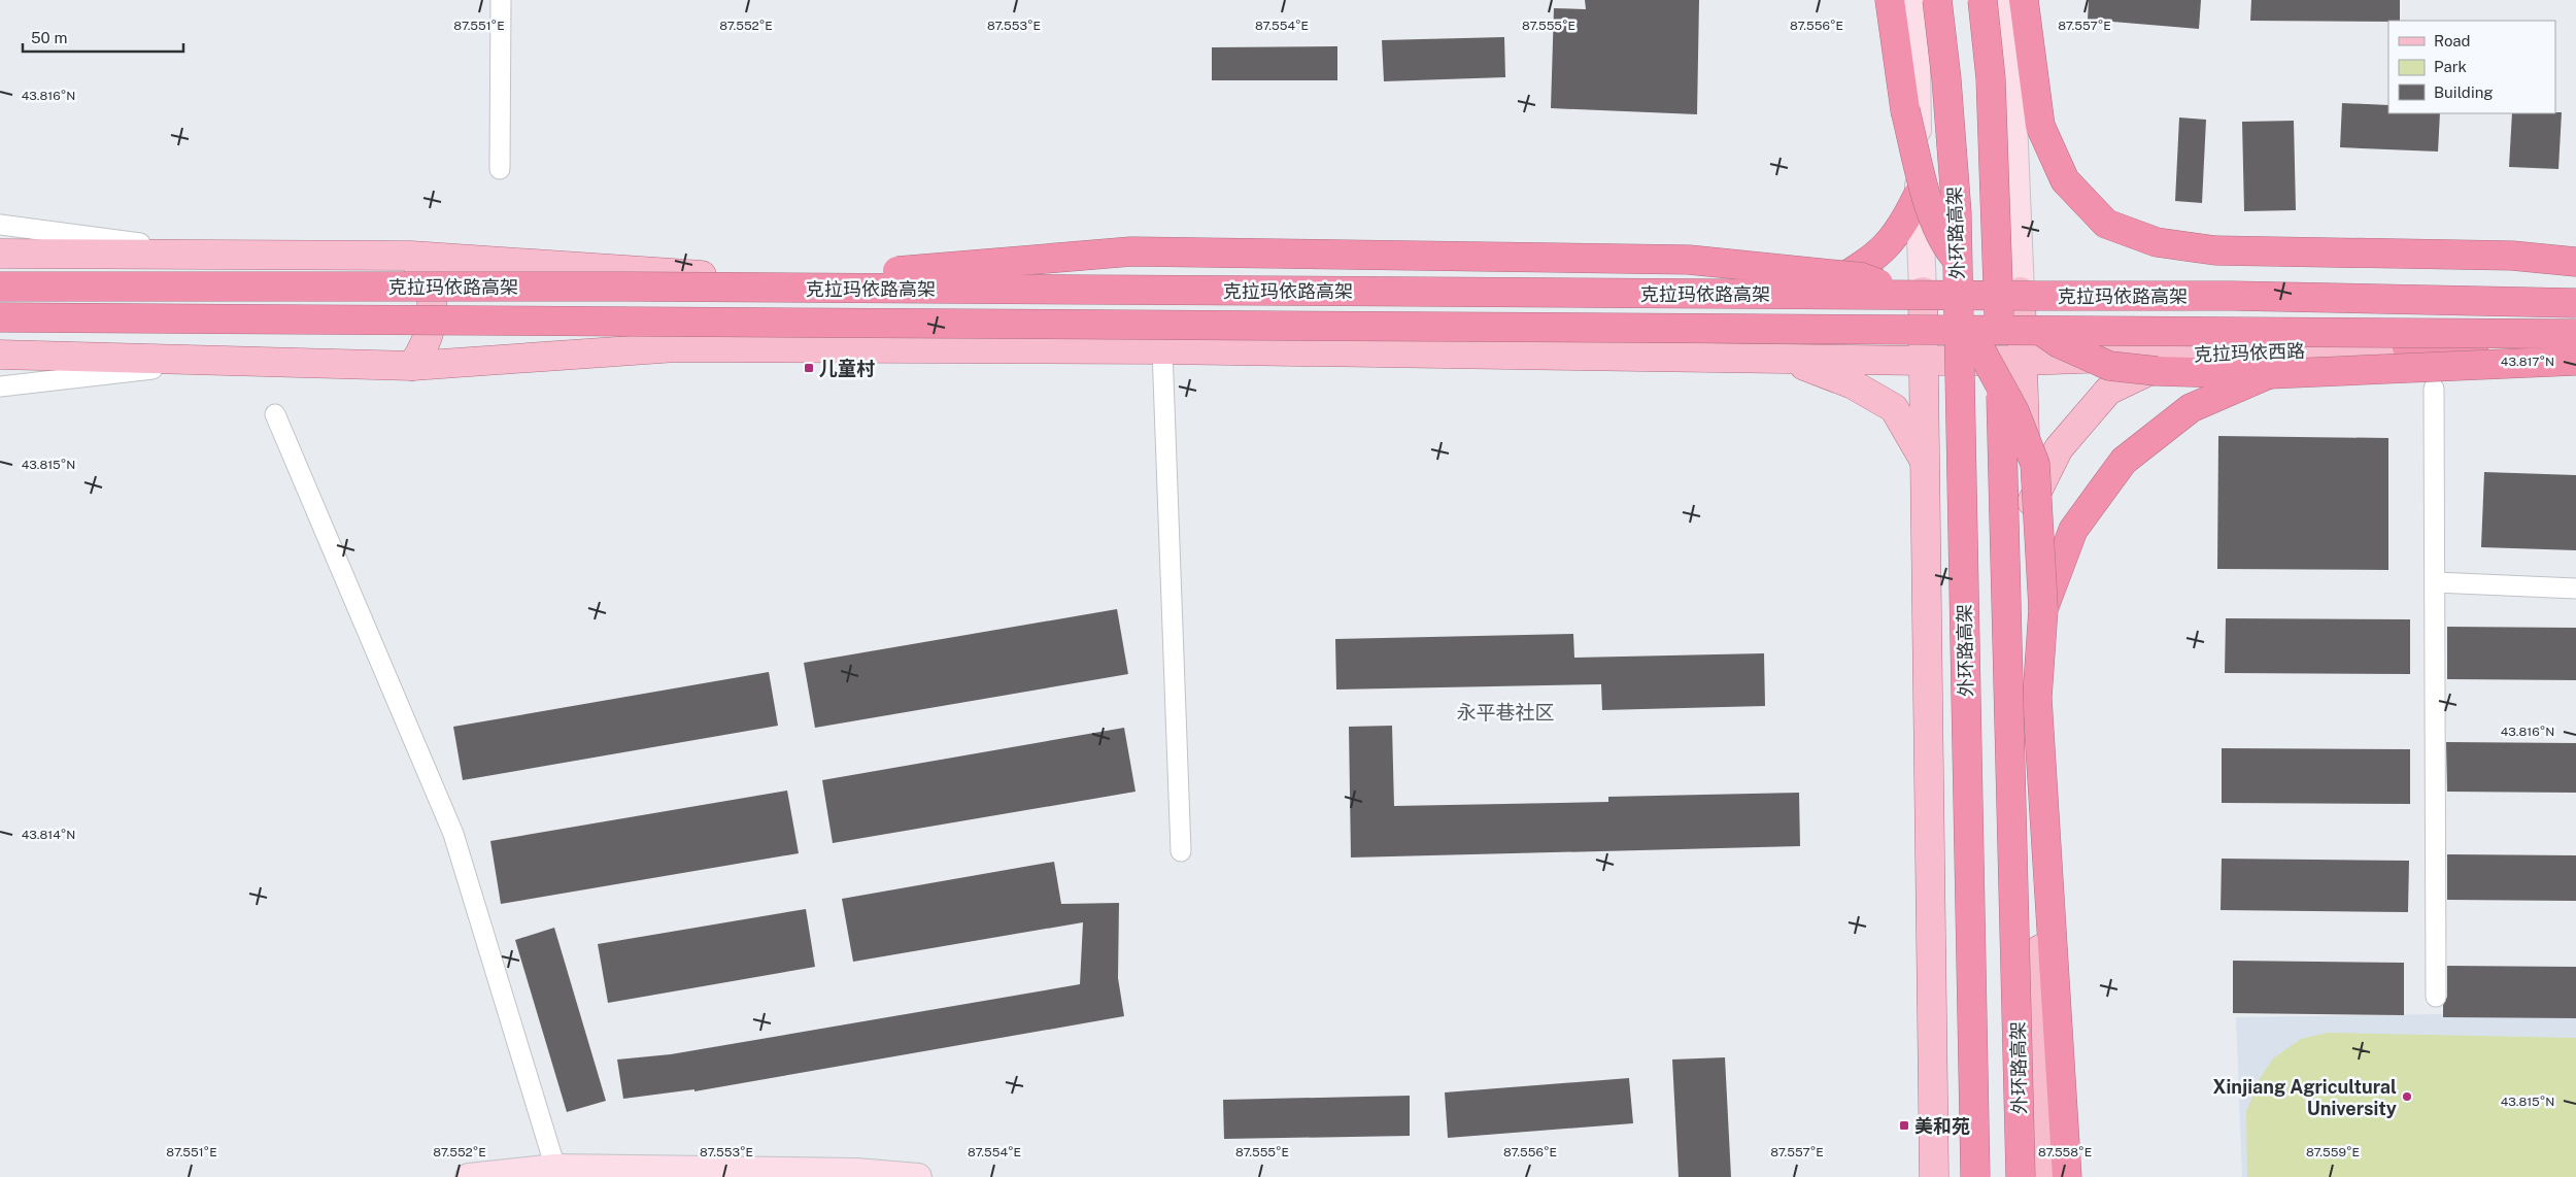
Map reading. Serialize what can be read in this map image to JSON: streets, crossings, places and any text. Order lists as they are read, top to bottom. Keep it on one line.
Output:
{"streets":{"highway":["外环路高架","克拉玛依路高架"],"main road":["克拉玛依西路"]},"districts":["永平巷社区"],"places":{"transit":["儿童村","美和苑"],"other":["Xinjiang Agricultural University"]},"legend":["Road","Park","Building"],"scale_bar":"50 m","coordinates":["87.552°E","87.553°E","87.554°E","87.556°E","87.557°E","87.551°E","87.555°E","43.816°N","43.817°N","43.815°N","43.814°N","87.558°E","87.559°E"]}
